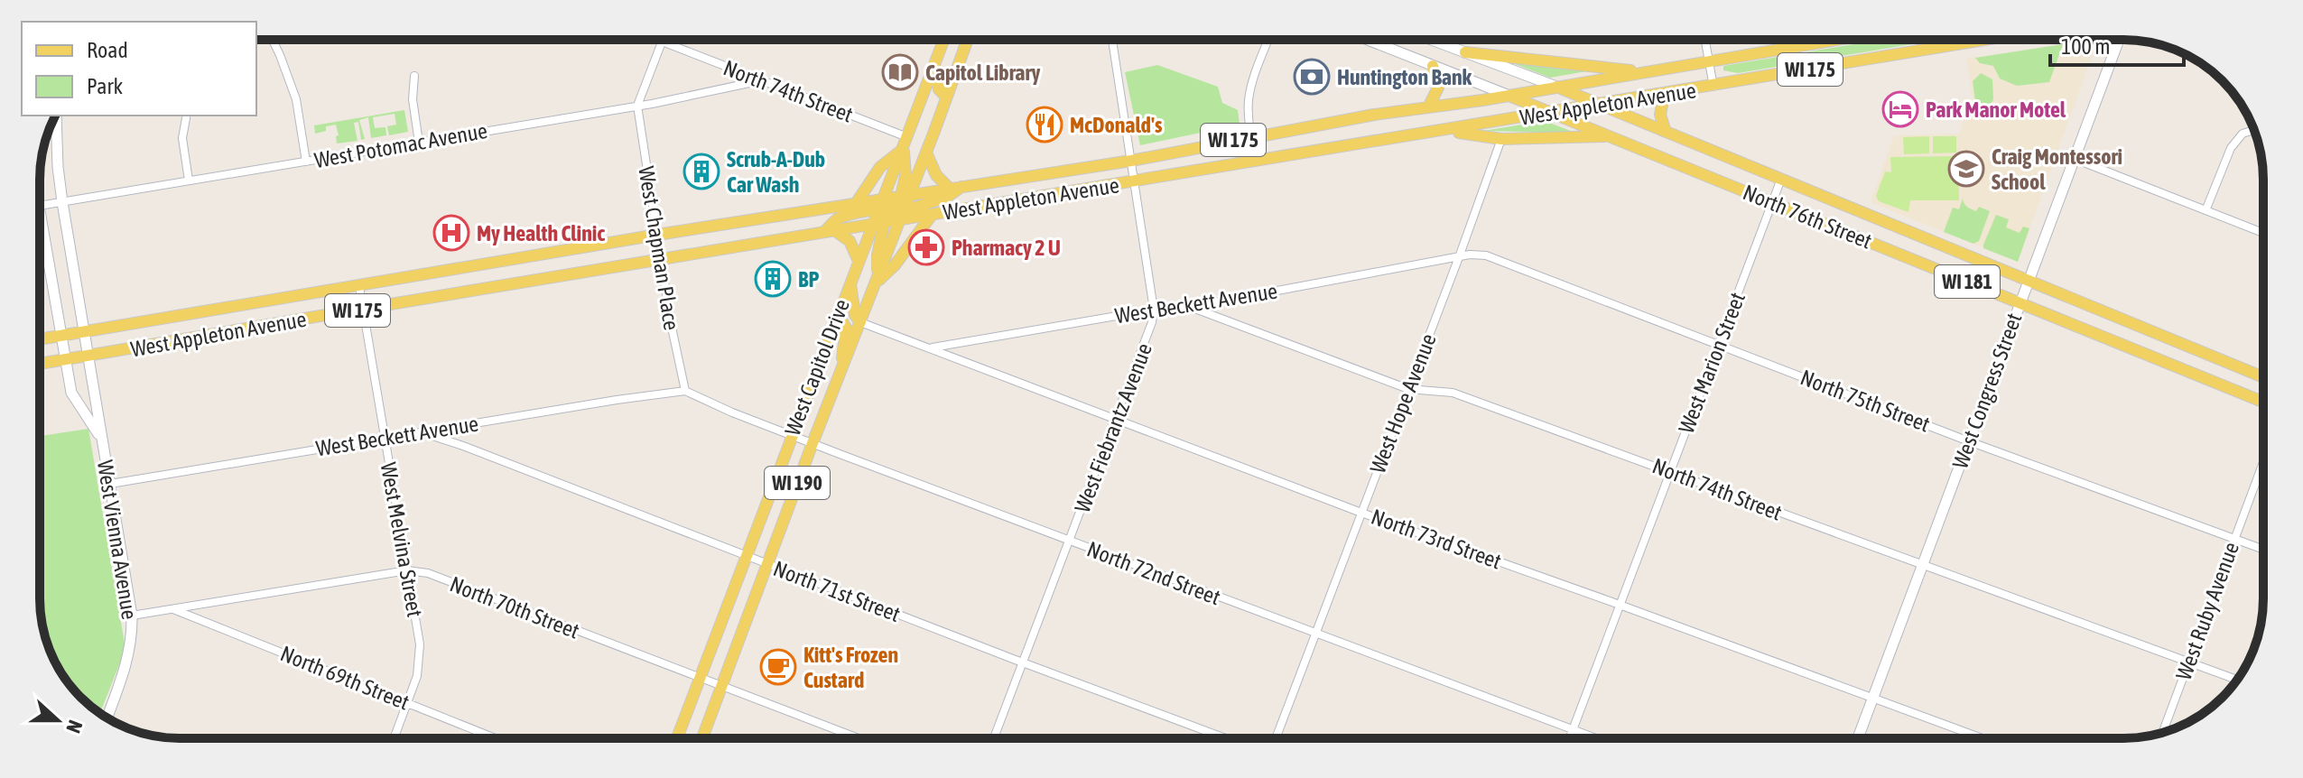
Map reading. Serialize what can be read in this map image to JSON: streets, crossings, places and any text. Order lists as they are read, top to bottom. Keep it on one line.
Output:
{"streets":{"main road":["WI 175","West Appleton Avenue","North 76th Street","WI 181","West Capitol Drive","WI 190"],"street":["North 74th Street","West Potomac Avenue","West Chapman Place","West Beckett Avenue","West Marion Street","West Congress Street","North 75th Street","West Hope Avenue","West Fiebrantz Avenue","North 73rd Street","West Vienna Avenue","West Melvina Street","North 72nd Street","North 71st Street","North 70th Street","West Ruby Avenue","North 69th Street"]},"crossings":[["North 74th Street","West Potomac Avenue"],["North 74th Street","West Beckett Avenue"],["North 74th Street","West Marion Street"],["North 74th Street","West Capitol Drive"],["North 74th Street","West Congress Street"],["North 74th Street","West Hope Avenue"],["North 74th Street","West Ruby Avenue"],["West Appleton Avenue","North 76th Street"],["West Appleton Avenue","West Chapman Place"],["West Appleton Avenue","West Capitol Drive"],["West Appleton Avenue","West Vienna Avenue"],["West Appleton Avenue","West Melvina Street"],["West Potomac Avenue","West Chapman Place"],["West Potomac Avenue","West Vienna Avenue"],["North 76th Street","West Marion Street"],["North 76th Street","West Congress Street"],["West Chapman Place","West Beckett Avenue"],["West Chapman Place","North 72nd Street"],["West Beckett Avenue","North 75th Street"],["West Beckett Avenue","West Hope Avenue"],["West Beckett Avenue","West Fiebrantz Avenue"],["West Beckett Avenue","North 73rd Street"],["West Beckett Avenue","West Vienna Avenue"],["West Beckett Avenue","West Melvina Street"],["West Beckett Avenue","North 72nd Street"],["West Beckett Avenue","North 71st Street"],["West Marion Street","North 75th Street"],["West Marion Street","North 73rd Street"],["West Marion Street","North 72nd Street"],["West Capitol Drive","North 73rd Street"],["West Capitol Drive","North 72nd Street"],["West Capitol Drive","North 71st Street"],["West Capitol Drive","North 70th Street"],["West Congress Street","North 75th Street"],["West Congress Street","North 73rd Street"],["North 75th Street","West Hope Avenue"],["North 75th Street","West Ruby Avenue"],["West Hope Avenue","North 73rd Street"],["West Hope Avenue","North 72nd Street"],["West Fiebrantz Avenue","North 73rd Street"],["West Fiebrantz Avenue","North 72nd Street"],["West Fiebrantz Avenue","North 71st Street"],["West Vienna Avenue","North 70th Street"],["West Melvina Street","North 70th Street"],["West Melvina Street","North 69th Street"],["North 70th Street","North 69th Street"]],"places":{"library":["Capitol Library"],"bank":["Huntington Bank"],"hotel":["Park Manor Motel"],"restaurant":["McDonald's"],"school or university":["Craig Montessori School"],"building":["Scrub-A-Dub Car Wash","BP"],"hospital":["My Health Clinic"],"pharmacy":["Pharmacy 2 U"],"cafe":["Kitt's Frozen Custard"]},"legend":["Road","Park"],"scale_bar":"100 m","north":"right"}
